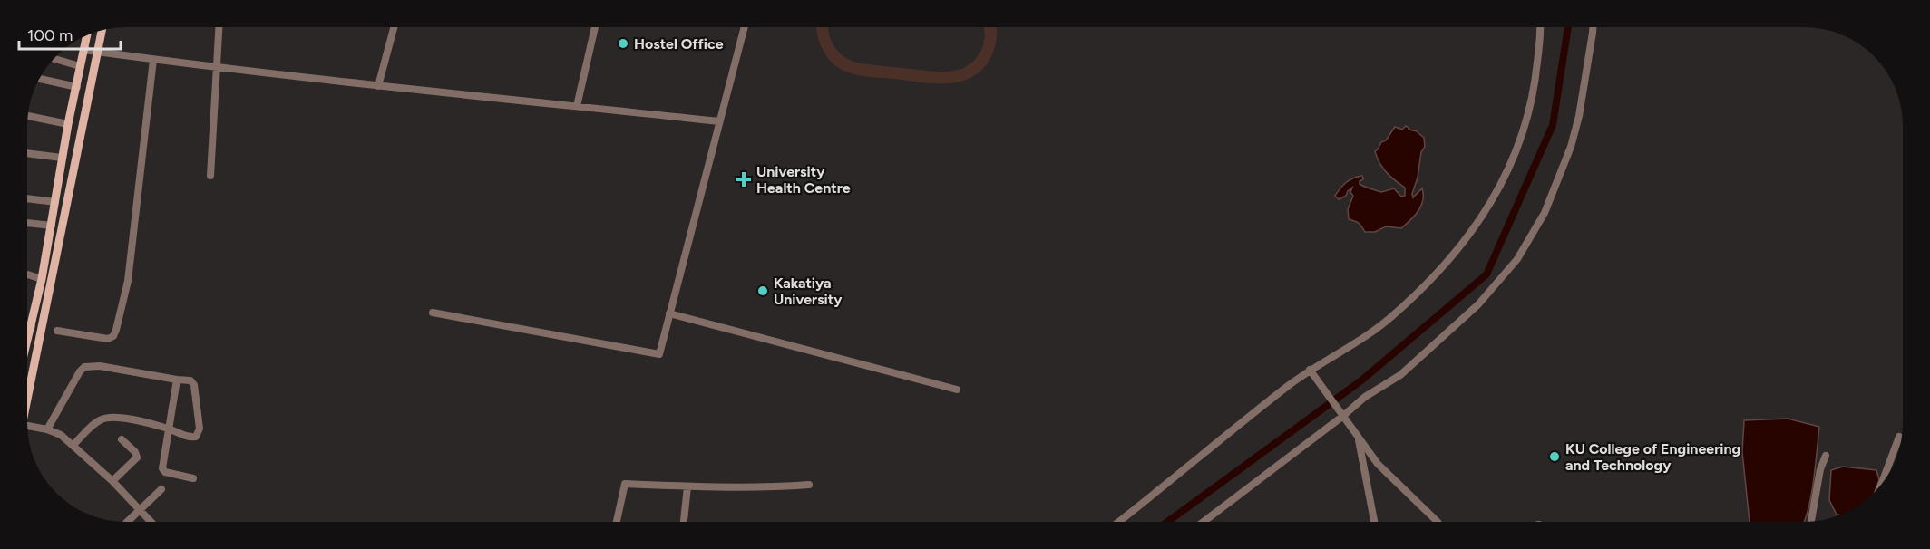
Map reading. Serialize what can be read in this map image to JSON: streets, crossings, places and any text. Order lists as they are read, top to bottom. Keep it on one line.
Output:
{"places":{"other":["Hostel Office","Kakatiya University","KU College of Engineering and Technology"],"health":["University Health Centre"]},"scale_bar":"100 m"}
